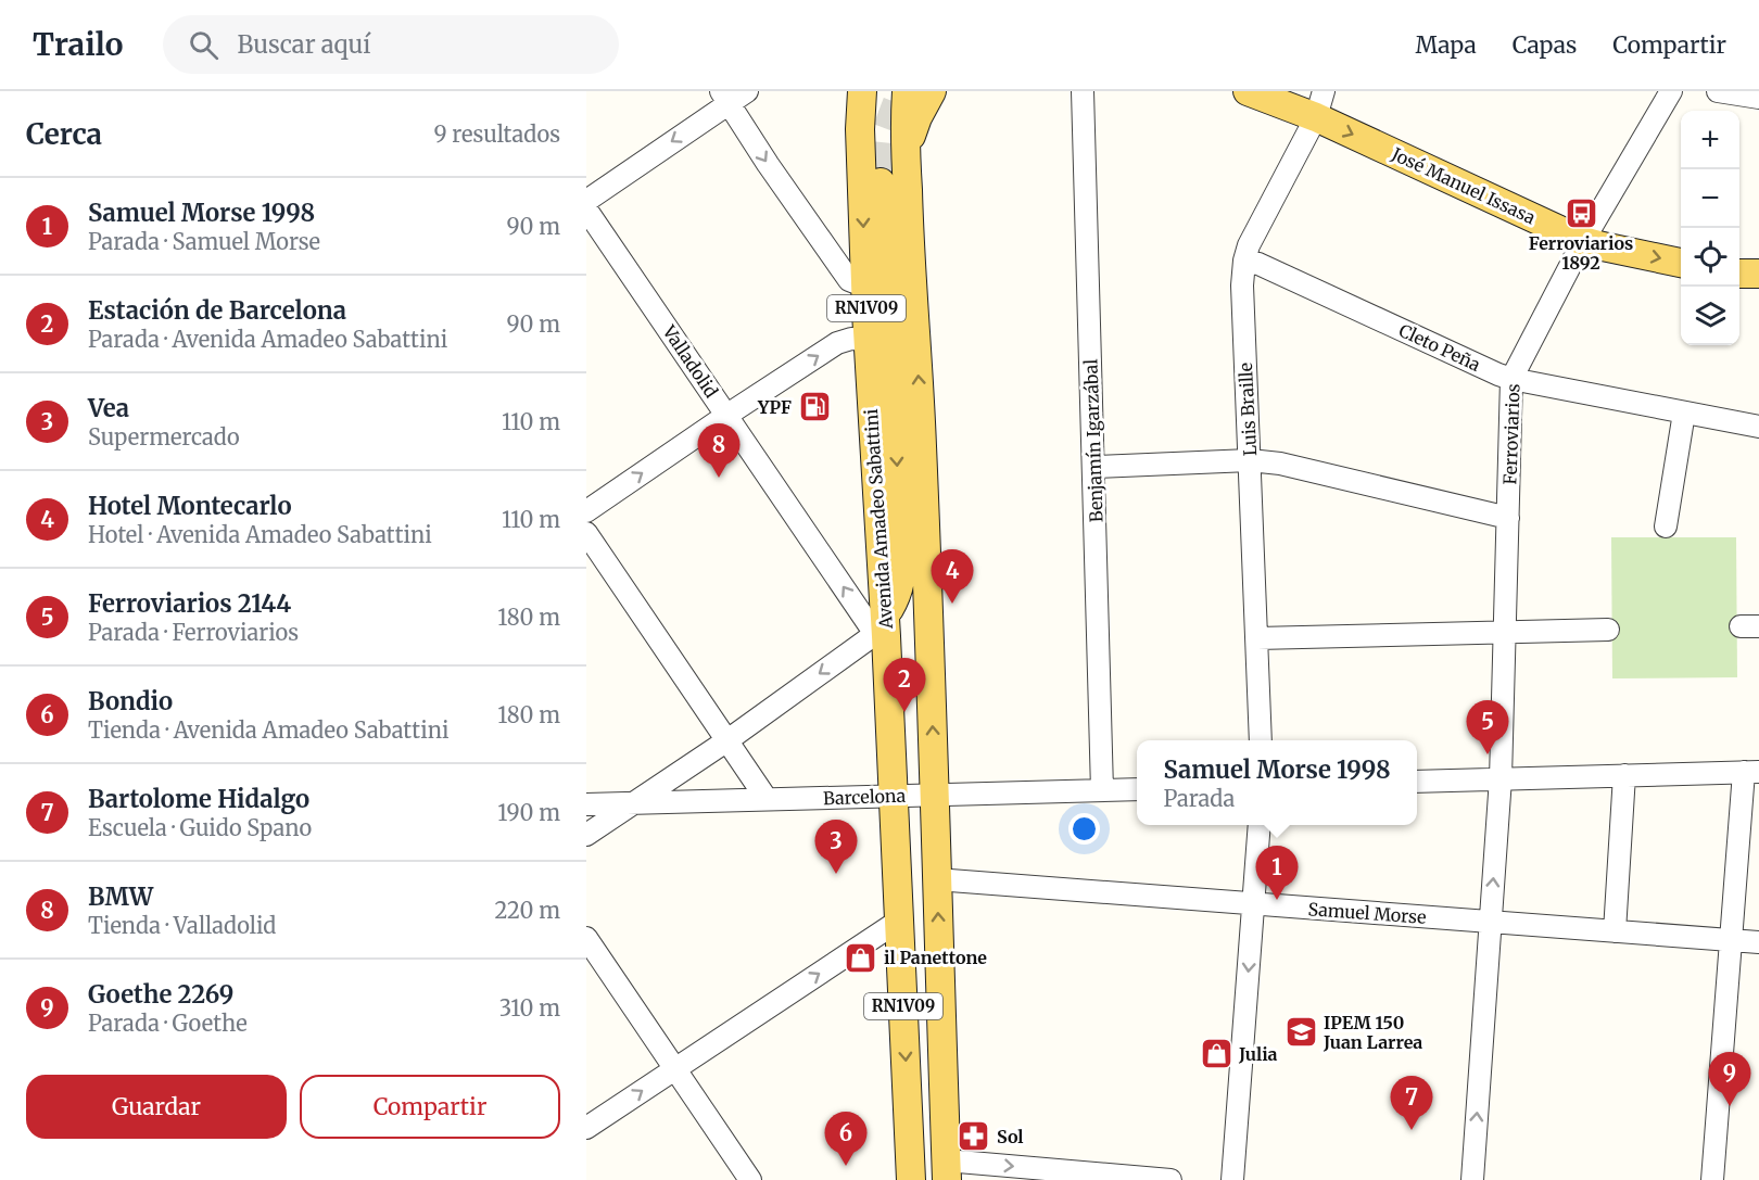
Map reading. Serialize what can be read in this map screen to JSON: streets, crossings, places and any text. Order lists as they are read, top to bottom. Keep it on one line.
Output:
{"streets":{"main road":["José Manuel Issasa","RN1V09","Avenida Amadeo Sabattini"],"street":["Cleto Peña","Valladolid","Luis Braille","Ferroviarios","Benjamín Igarzábal","Barcelona","Samuel Morse"]},"crossings":[["José Manuel Issasa","Luis Braille"],["José Manuel Issasa","Ferroviarios"],["RN1V09","Barcelona"],["RN1V09","Samuel Morse"],["Cleto Peña","Luis Braille"],["Cleto Peña","Ferroviarios"],["Valladolid","Avenida Amadeo Sabattini"],["Ferroviarios","Samuel Morse"],["Benjamín Igarzábal","Barcelona"],["Avenida Amadeo Sabattini","Barcelona"]],"one_way":["José Manuel Issasa"],"places":{"bus stop":["Ferroviarios 1892"],"fuel station":["YPF"],"shop":["il Panettone","Julia"],"school or university":["IPEM 150 Juan Larrea"],"pharmacy":["Sol"]},"page":{"header":"Trailo","search":"Buscar aquí","nav":["Mapa","Capas","Compartir"],"heading":["Cerca","9 resultados"],"map_buttons":["+","−"],"list":[{"mark":"1","name":"Samuel Morse 1998","note":"Parada · Samuel Morse","value":"90 m"},{"mark":"2","name":"Estación de Barcelona","note":"Parada · Avenida Amadeo Sabattini","value":"90 m"},{"mark":"3","name":"Vea","note":"Supermercado","value":"110 m"},{"mark":"4","name":"Hotel Montecarlo","note":"Hotel · Avenida Amadeo Sabattini","value":"110 m"},{"mark":"5","name":"Ferroviarios 2144","note":"Parada · Ferroviarios","value":"180 m"},{"mark":"6","name":"Bondio","note":"Tienda · Avenida Amadeo Sabattini","value":"180 m"},{"mark":"7","name":"Bartolome Hidalgo","note":"Escuela · Guido Spano","value":"190 m"},{"mark":"8","name":"BMW","note":"Tienda · Valladolid","value":"220 m"},{"mark":"9","name":"Goethe 2269","note":"Parada · Goethe","value":"310 m"}],"pins":["8","4","2","5","3","1","9","7","6"],"popup":["Samuel Morse 1998","Parada"],"buttons":["Guardar","Compartir"]}}
